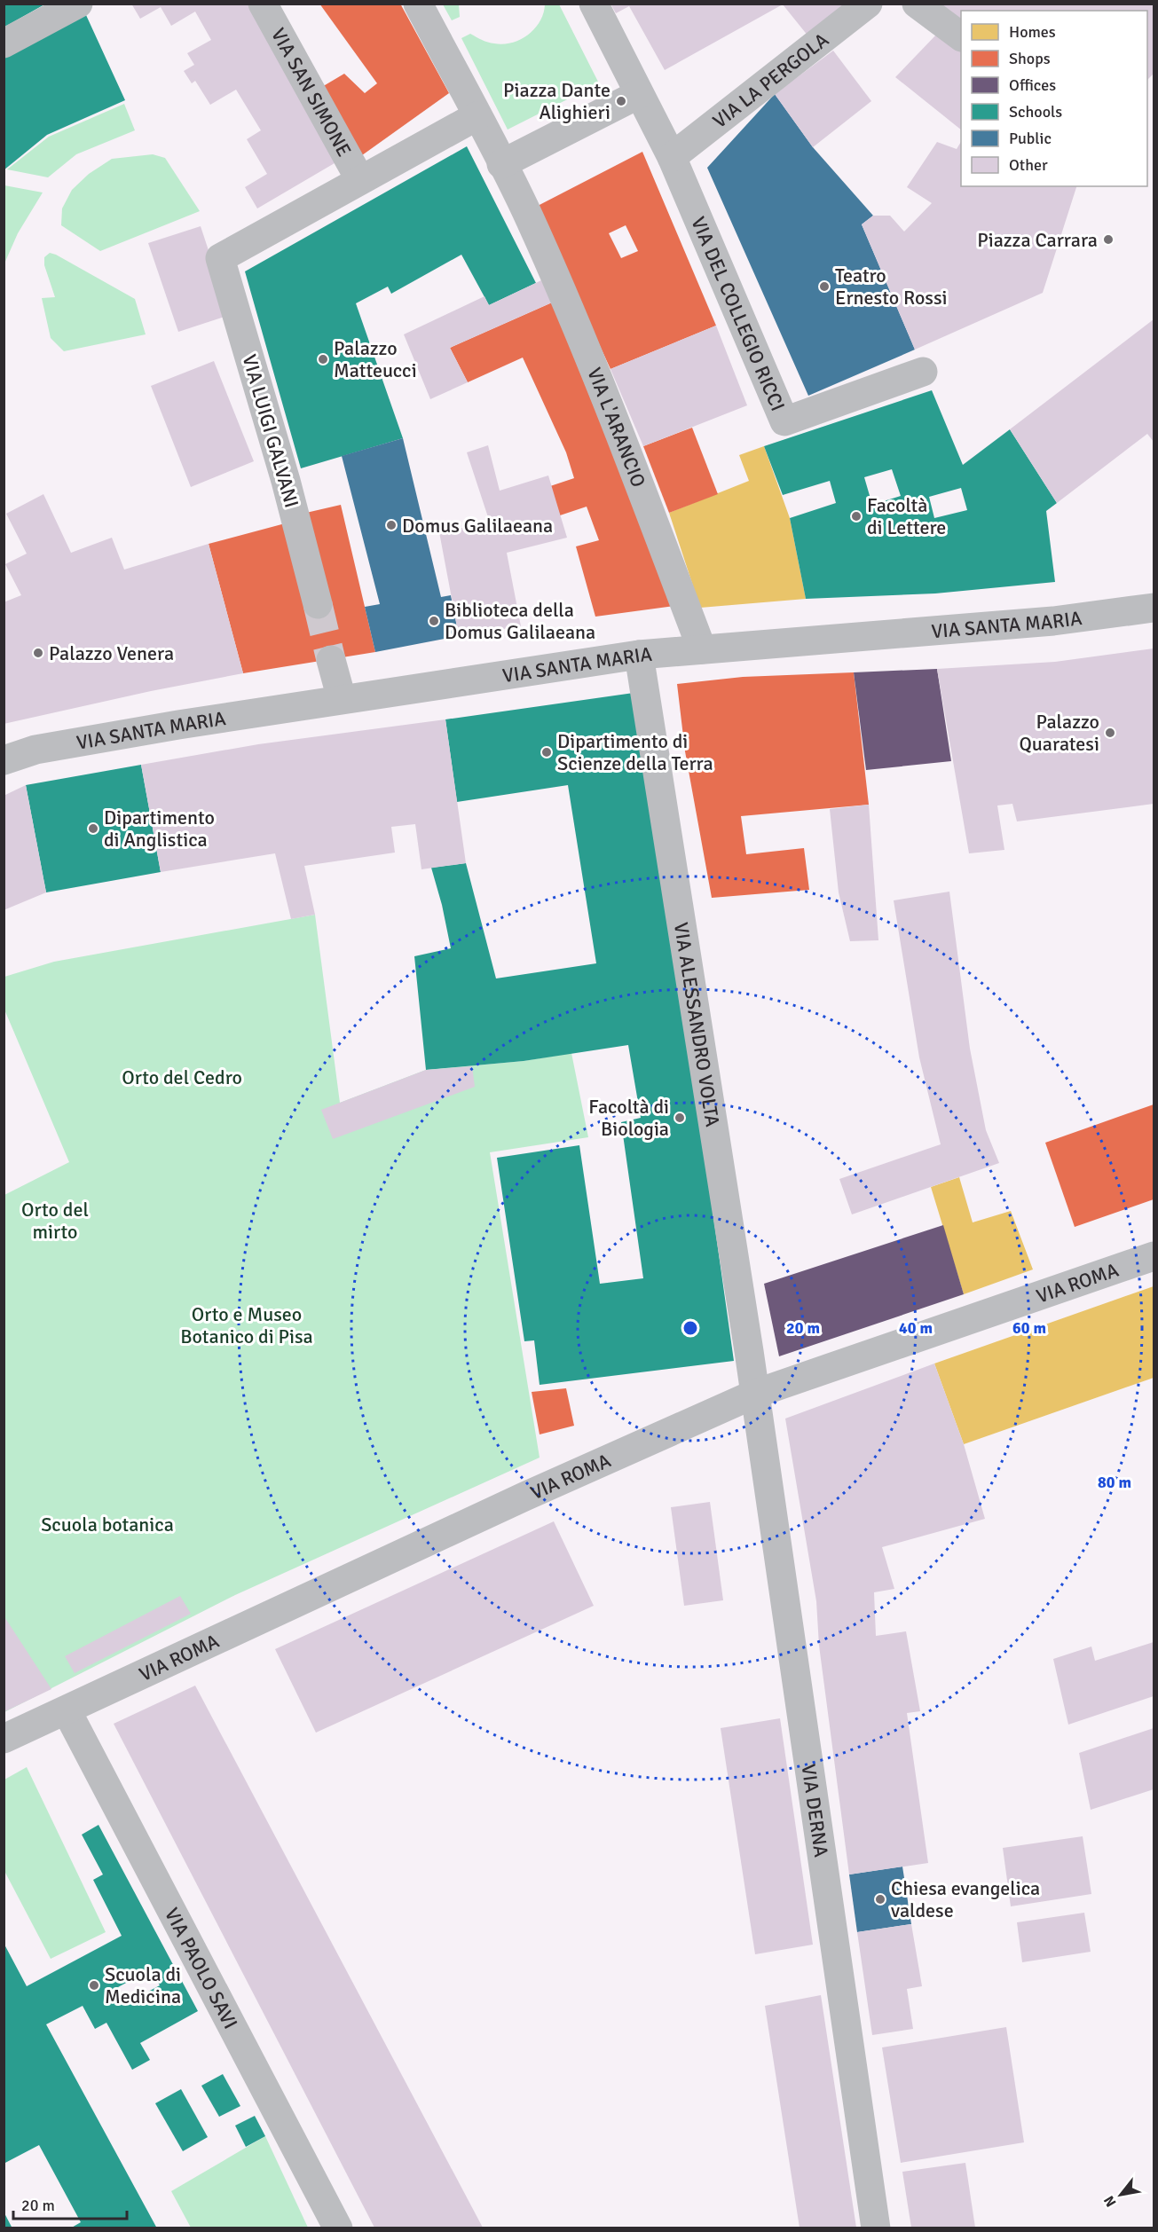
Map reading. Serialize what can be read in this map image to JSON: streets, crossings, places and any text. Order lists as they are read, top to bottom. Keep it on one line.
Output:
{"streets":{"street":["VIA LA PERGOLA","VIA SAN SIMONE","VIA DEL COLLEGIO RICCI","VIA L'ARANCIO","VIA LUIGI GALVANI","VIA SANTA MARIA","VIA ALESSANDRO VOLTA","VIA ROMA","VIA DERNA","VIA PAOLO SAVI"]},"crossings":[["VIA LA PERGOLA","VIA DEL COLLEGIO RICCI"],["VIA SAN SIMONE","VIA LUIGI GALVANI"],["VIA L'ARANCIO","VIA SANTA MARIA"],["VIA SANTA MARIA","VIA ALESSANDRO VOLTA"],["VIA ALESSANDRO VOLTA","VIA ROMA"],["VIA ALESSANDRO VOLTA","VIA DERNA"],["VIA ROMA","VIA DERNA"],["VIA ROMA","VIA PAOLO SAVI"]],"parks":["Orto del Cedro","Orto del mirto","Orto e Museo Botanico di Pisa","Scuola botanica"],"places":["Piazza Dante Alighieri","Piazza Carrara","Teatro Ernesto Rossi","Palazzo Matteucci","Facoltà di Lettere","Domus Galilaeana","Biblioteca della Domus Galilaeana","Palazzo Venera","Palazzo Quaratesi","Dipartimento di Scienze della Terra","Dipartimento di Anglistica","Facoltà di Biologia","Chiesa evangelica valdese","Scuola di Medicina"],"legend":["Homes","Shops","Offices","Schools","Public","Other"],"scale_bar":"20 m","north":"bottom left","rings":["20 m","40 m","60 m","80 m"]}
